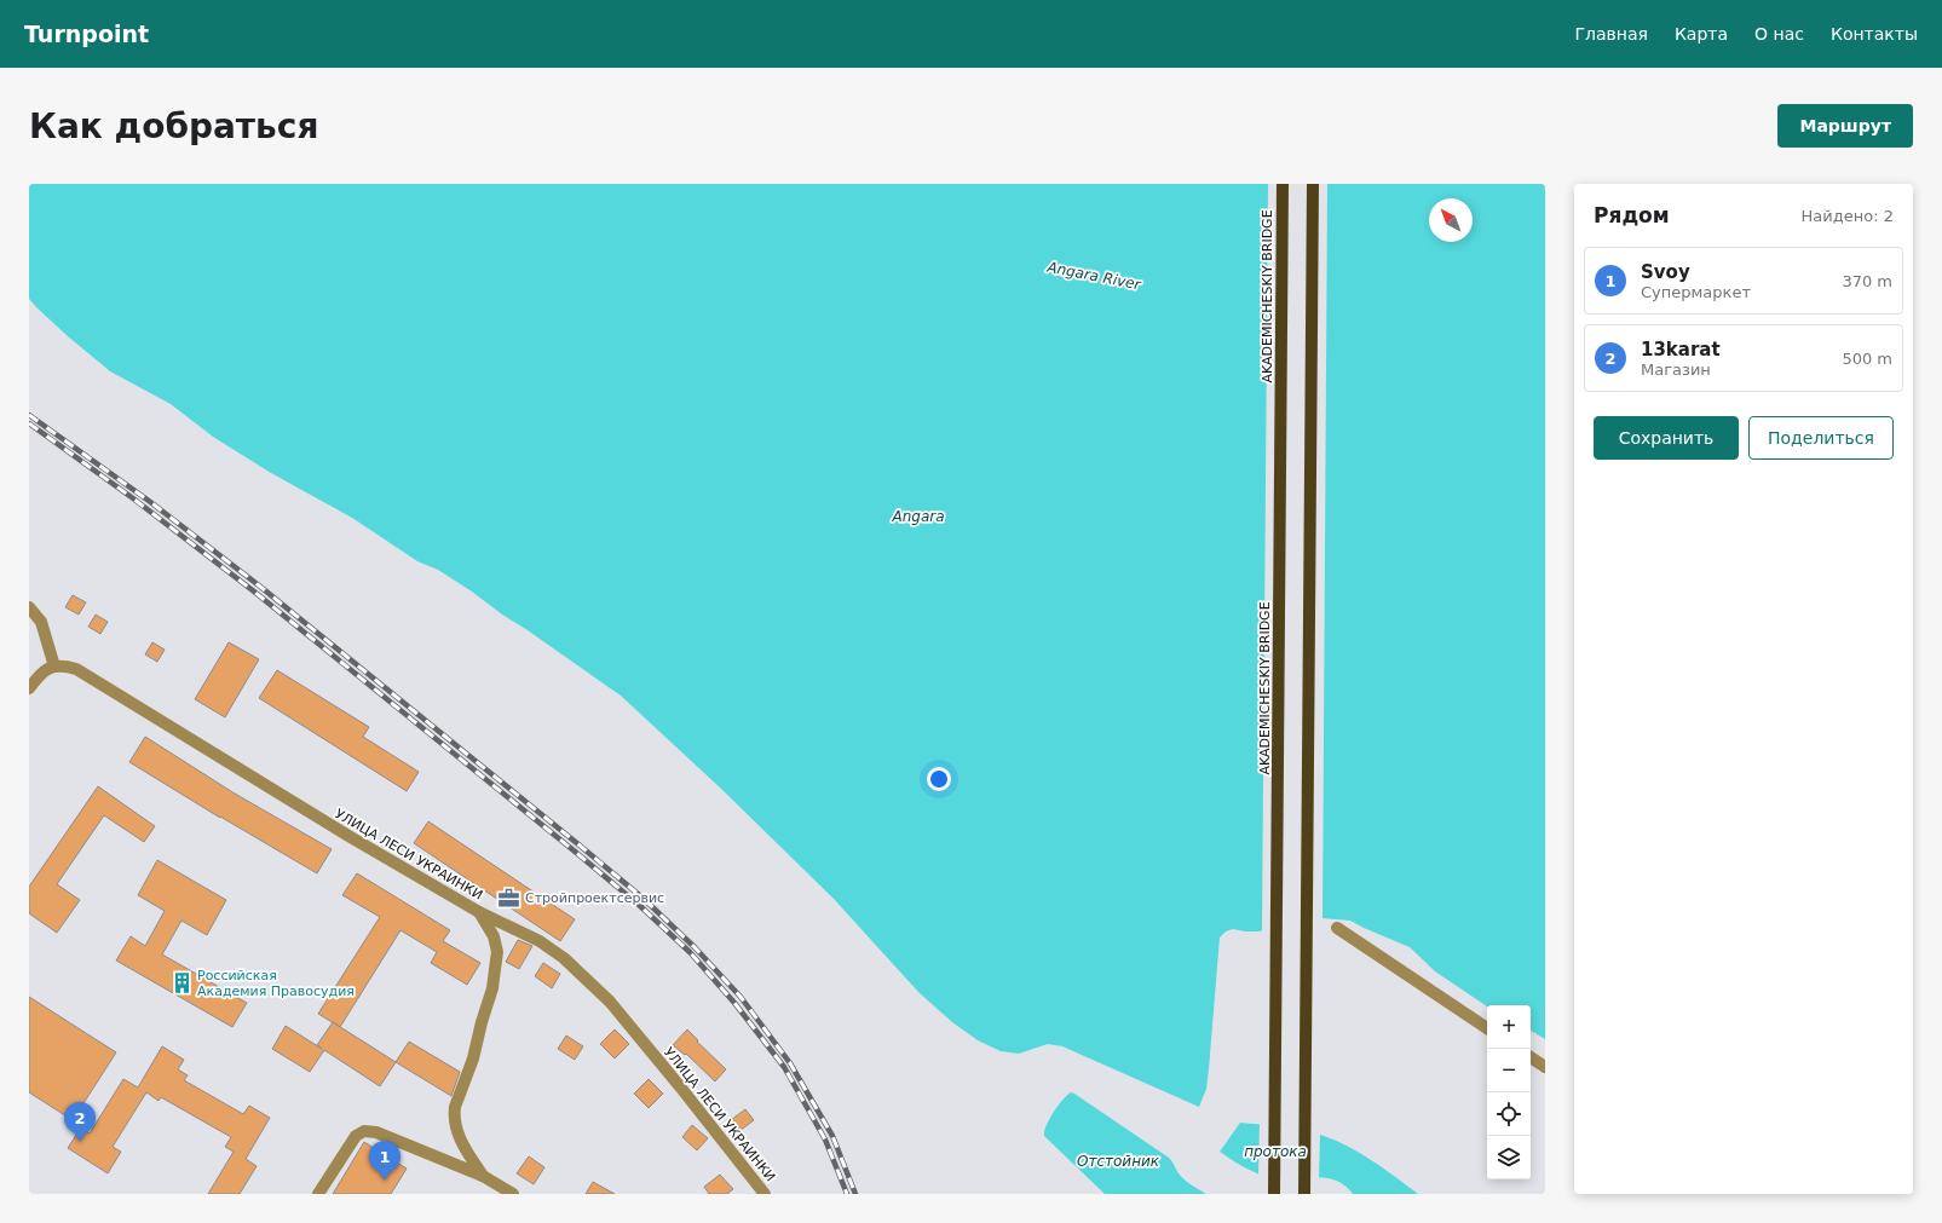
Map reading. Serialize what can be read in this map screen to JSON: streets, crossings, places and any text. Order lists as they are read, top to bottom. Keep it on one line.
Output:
{"streets":{"main road":["AKADEMICHESKIY BRIDGE"],"street":["УЛИЦА ЛЕСИ УКРАИНКИ"]},"water":["Angara River","Angara","протока","Отстойник"],"places":{"office":["Стройпроектсервис"],"building":["Российская Академия Правосудия"]},"north":"top left","page":{"header":"Turnpoint","nav":["Главная","Карта","О нас","Контакты"],"buttons":["Маршрут",["Сохранить","Поделиться"]],"title":"Как добраться","heading":["Рядом","Найдено: 2"],"list":[{"mark":"1","name":"Svoy","note":"Супермаркет","value":"370 m"},{"mark":"2","name":"13karat","note":"Магазин","value":"500 m"}],"map_buttons":["+","−"],"pins":["2","1"]}}
